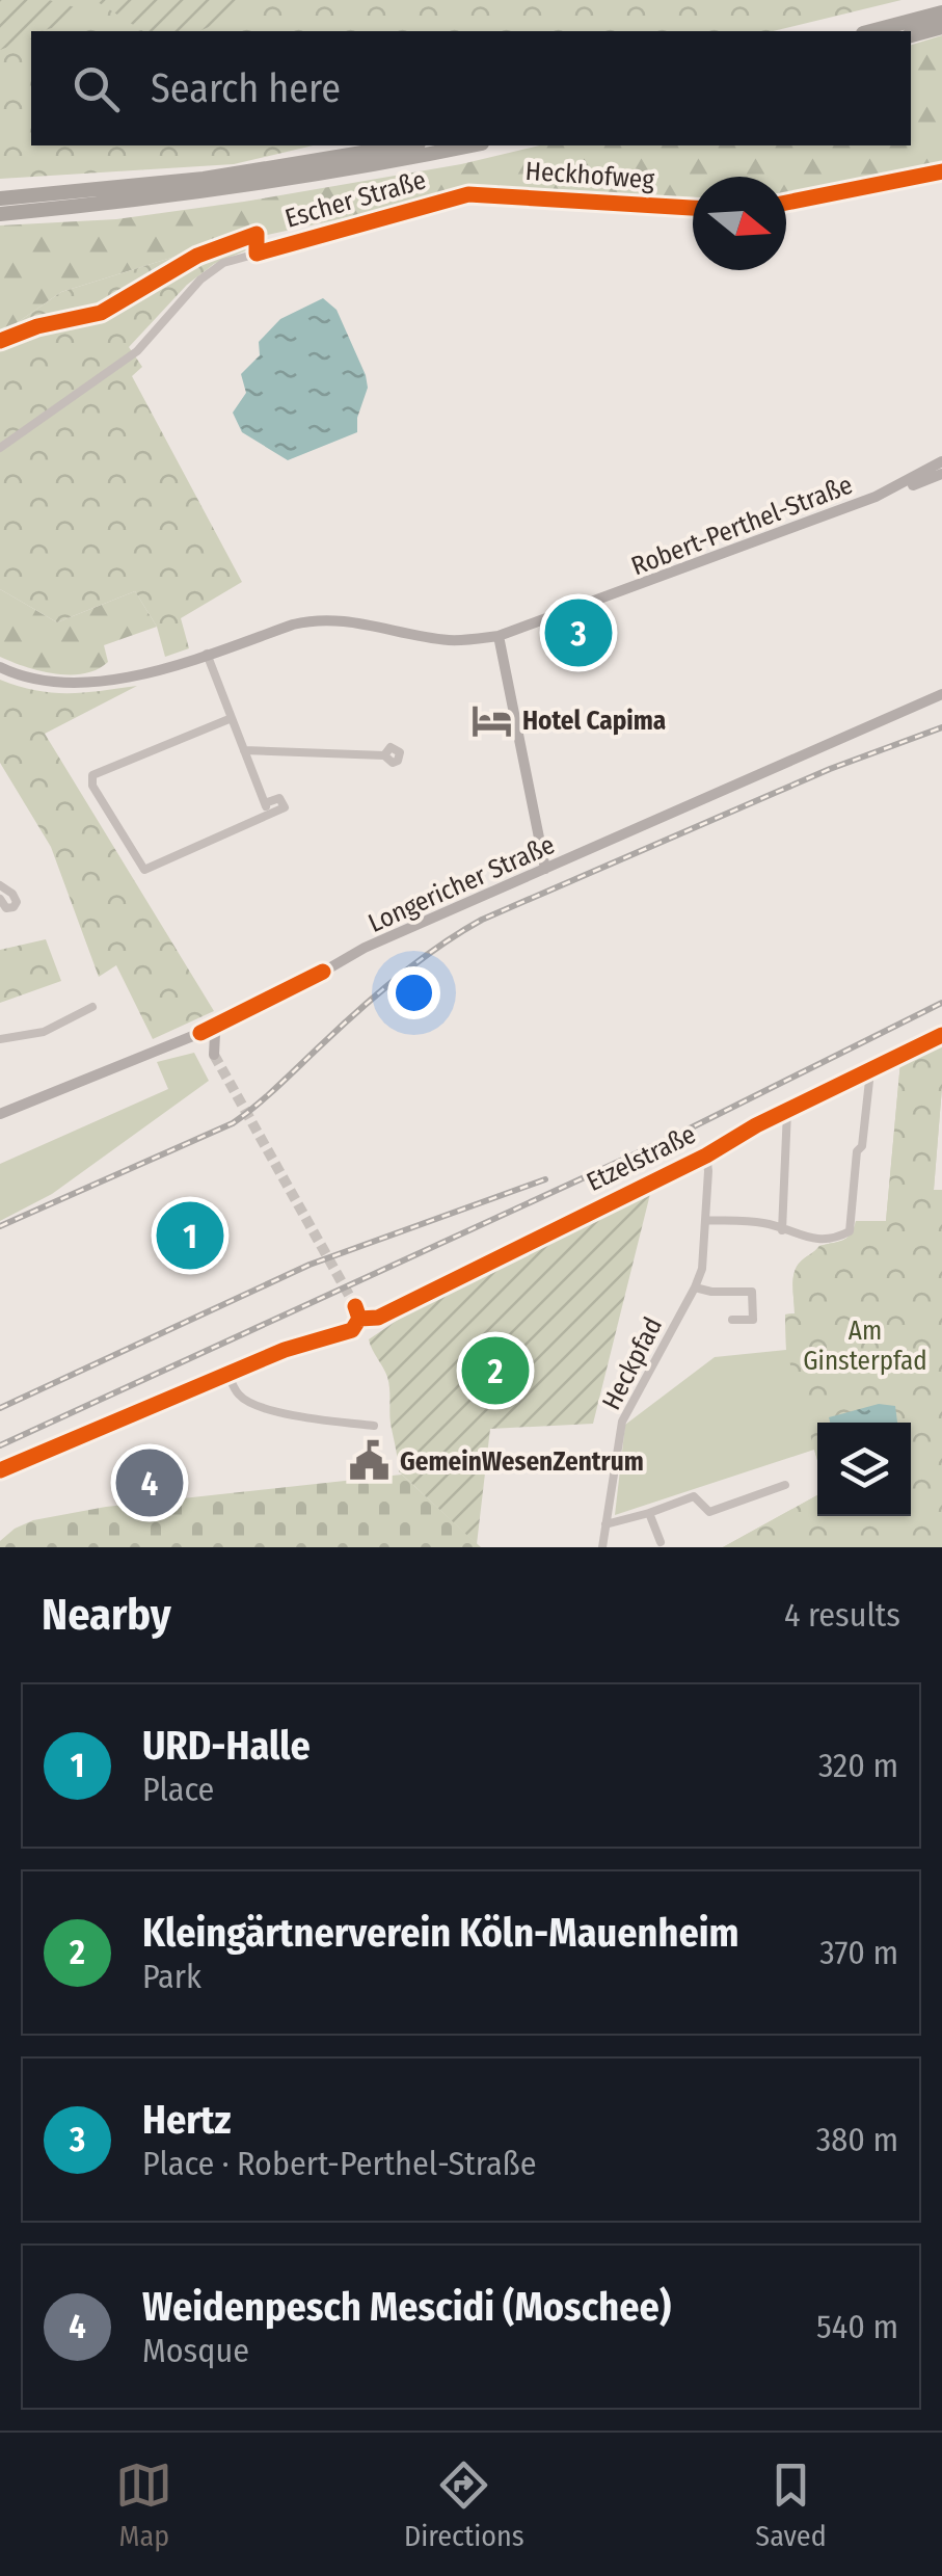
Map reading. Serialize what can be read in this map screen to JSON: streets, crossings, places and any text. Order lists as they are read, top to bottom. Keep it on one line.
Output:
{"streets":{"street":["Heckhofweg","Escher Straße","Robert-Perthel-Straße","Longericher Straße","Etzelstraße","Heckpfad"]},"crossings":[["Heckhofweg","Escher Straße"],["Etzelstraße","Heckpfad"]],"parks":["Am Ginsterpfad"],"places":{"hotel":["Hotel Capima"],"public building":["GemeinWesenZentrum"]},"north":"right","page":{"search":"Search here","pins":["3","1","2","4"],"heading":["Nearby","4 results"],"list":[{"mark":"1","name":"URD-Halle","note":"Place","value":"320 m"},{"mark":"2","name":"Kleingärtnerverein Köln-Mauenheim","note":"Park","value":"370 m"},{"mark":"3","name":"Hertz","note":"Place · Robert-Perthel-Straße","value":"380 m"},{"mark":"4","name":"Weidenpesch Mescidi (Moschee)","note":"Mosque","value":"540 m"}],"nav":["Map","Directions","Saved"]}}
